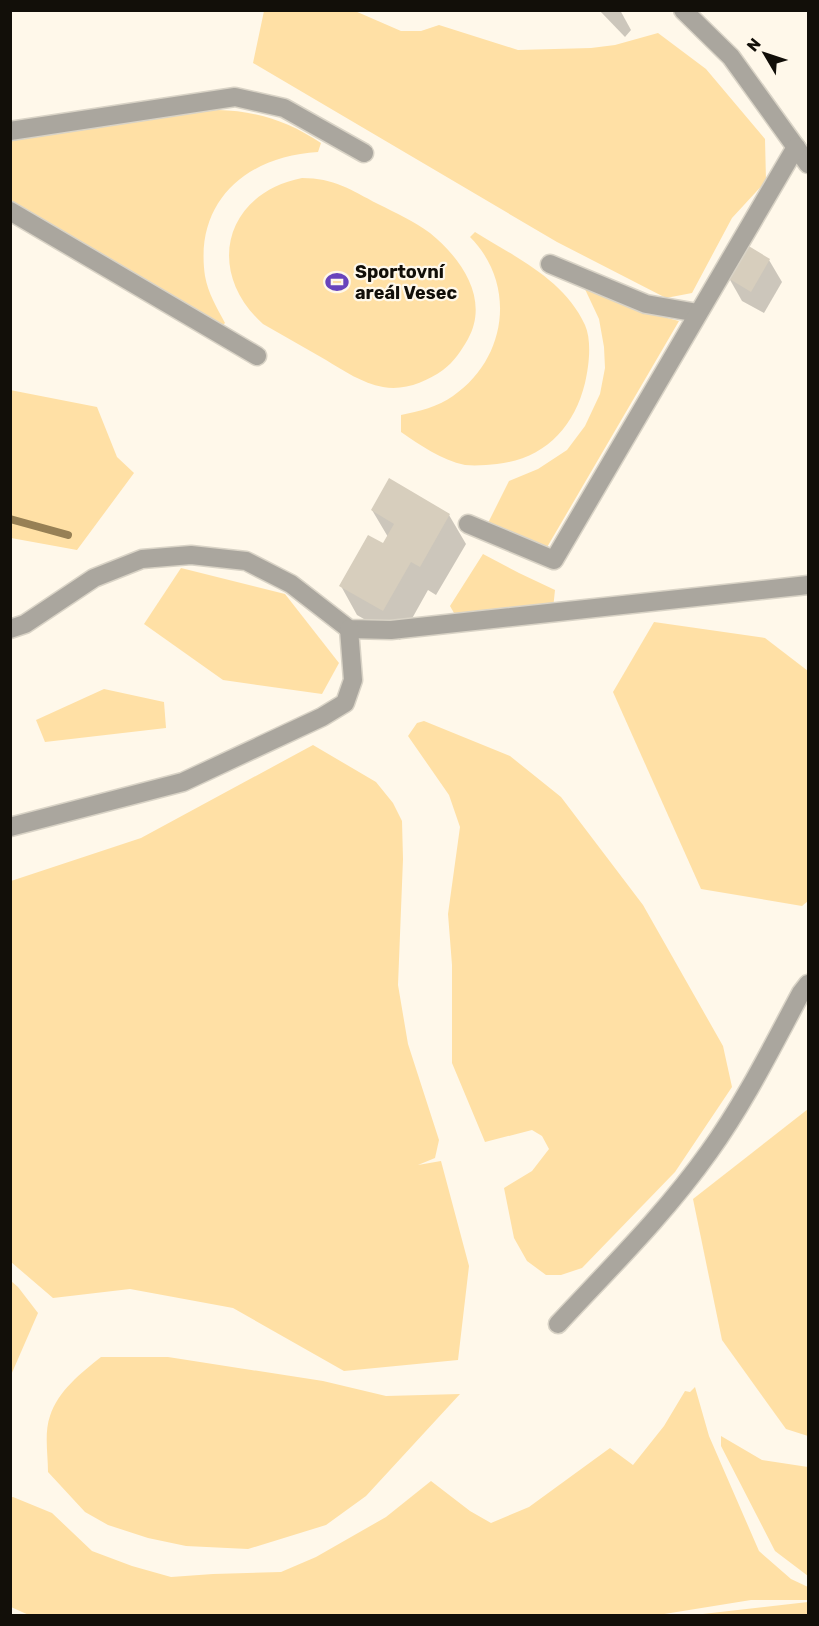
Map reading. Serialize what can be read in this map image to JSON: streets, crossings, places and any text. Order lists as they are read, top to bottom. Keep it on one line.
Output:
{"places":{"sports":["Sportovní areál Vesec"]},"north":"top left"}
